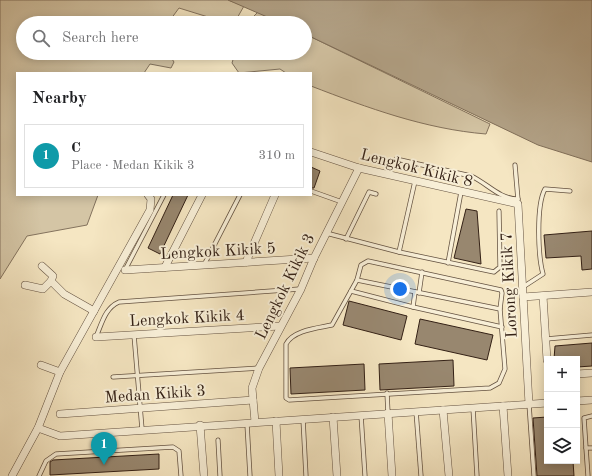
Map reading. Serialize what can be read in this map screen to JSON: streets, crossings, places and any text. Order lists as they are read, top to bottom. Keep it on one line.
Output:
{"streets":{"street":["Lengkok Kikik 8","Lengkok Kikik 5","Lorong Kikik 7","Lengkok Kikik 3","Lengkok Kikik 4","Medan Kikik 3"]},"crossings":[["Lengkok Kikik 8","Lorong Kikik 7"],["Lengkok Kikik 8","Lengkok Kikik 3"],["Lengkok Kikik 5","Lengkok Kikik 3"],["Lengkok Kikik 3","Lengkok Kikik 4"],["Lengkok Kikik 3","Medan Kikik 3"]],"page":{"search":"Search here","heading":"Nearby","list":[{"mark":"1","name":"C","note":"Place · Medan Kikik 3","value":"310 m"}],"map_buttons":["+","−"],"pins":"1"}}
